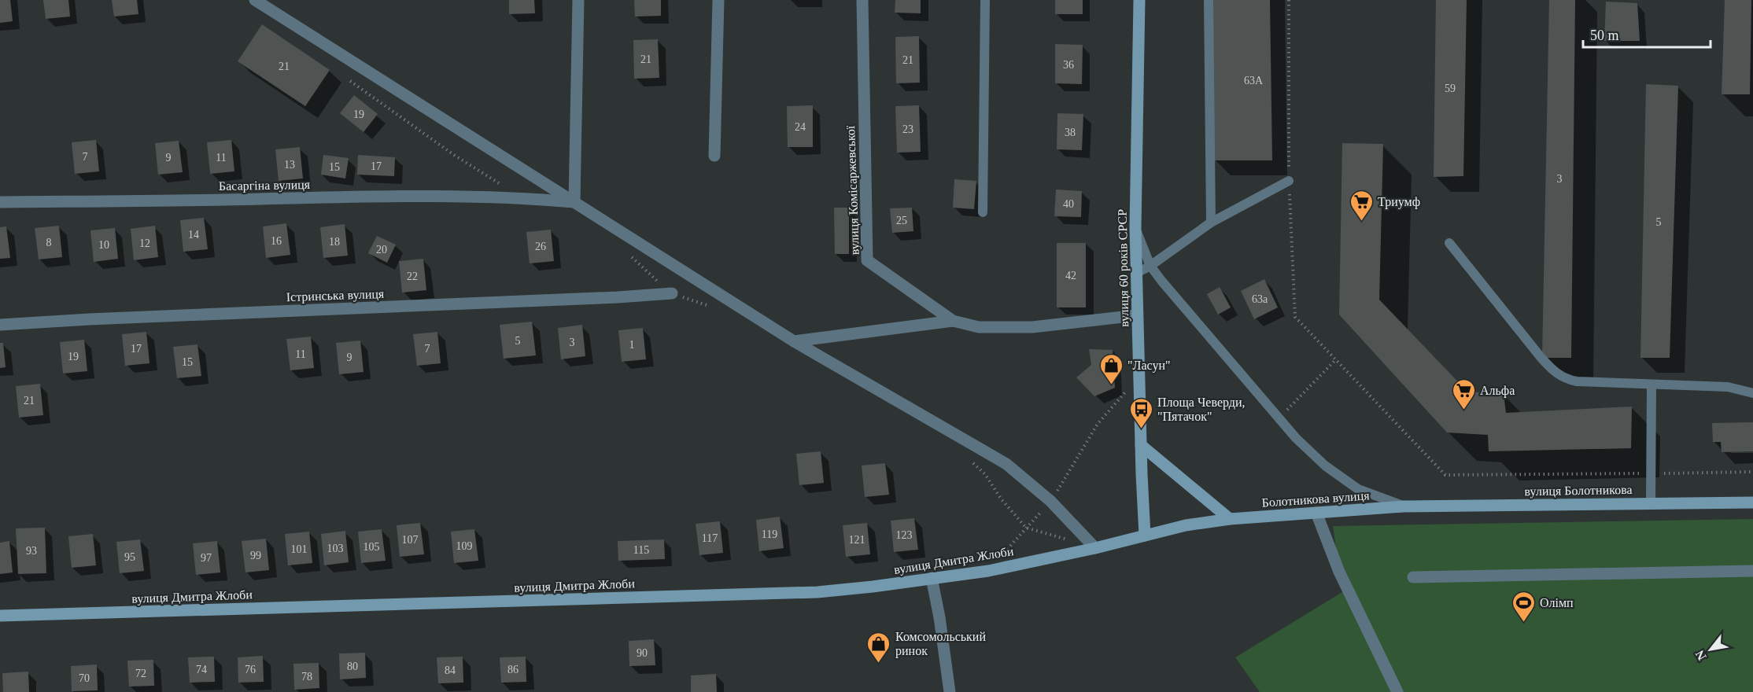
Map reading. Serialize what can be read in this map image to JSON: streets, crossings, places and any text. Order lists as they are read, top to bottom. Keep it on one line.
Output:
{"streets":{"main road":["вулиця 60 років СРСР","вулиця Болотникова","Болотникова вулиця","вулиця Дмитра Жлоби"],"street":["Басаргіна вулиця","вулиця Комісаржевської","Істринська вулиця"]},"crossings":[["вулиця Комісаржевської","вулиця 60 років СРСР"],["вулиця 60 років СРСР","Болотникова вулиця"],["вулиця 60 років СРСР","вулиця Дмитра Жлоби"],["вулиця Болотникова","Болотникова вулиця"],["Болотникова вулиця","вулиця Дмитра Жлоби"]],"places":{"supermarket":["Триумф","Альфа"],"shop":["\"Ласун\"","Комсомольський ринок"],"bus stop":["Площа Чеверди, \"Пятачок\""],"sports":["Олімп"]},"house_numbers":["21","21","36","21","63А","59","19","24","23","38","7","9","11","13","17","15","3","40","25","5","14","16","18","8","12","10","26","20","42","22","63а","5","3","1","17","7","11","19","9","15","21","119","123","117","107","121","109","105","103","101","115","93","99","95","97","90","80","74","76","86","84","72","78","70"],"scale_bar":"50 m","north":"bottom left"}
